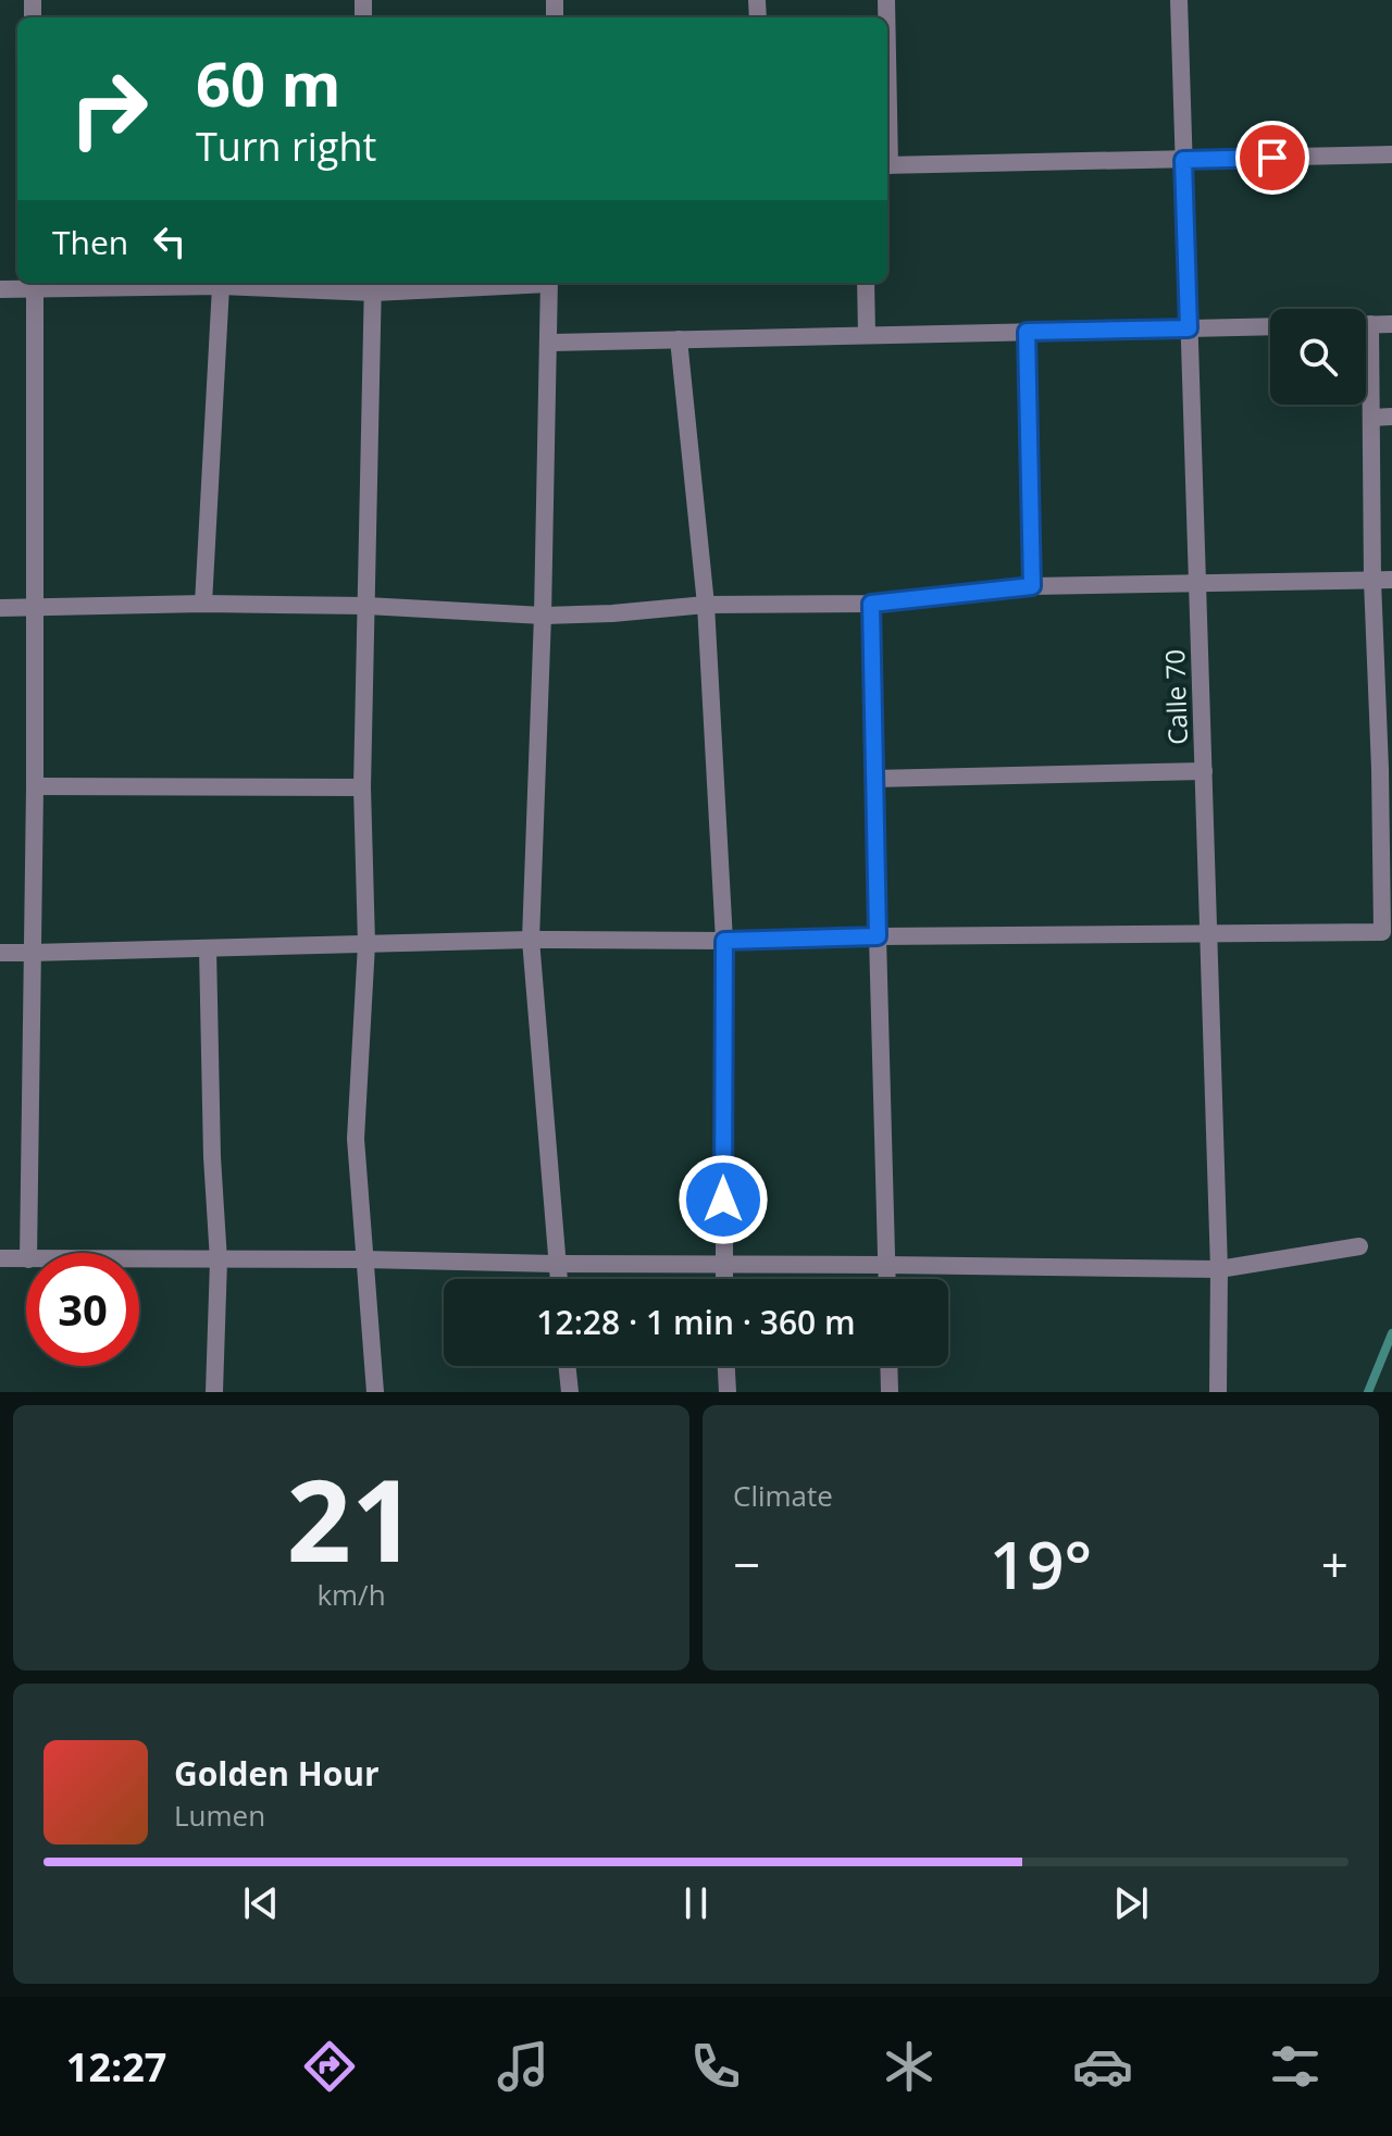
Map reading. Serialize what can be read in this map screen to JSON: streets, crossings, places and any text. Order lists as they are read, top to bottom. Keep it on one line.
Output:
{"streets":{"street":["Calle 70"]},"page":{"turn":["60 m","Turn right"],"then":"Then","limit":"30","trip":"12:28 · 1 min · 360 m","tile":[["21","km/h"],"Climate"],"heat":["−","19°","+"],"song":["Golden Hour","Lumen"],"tabs":"12:27"}}
